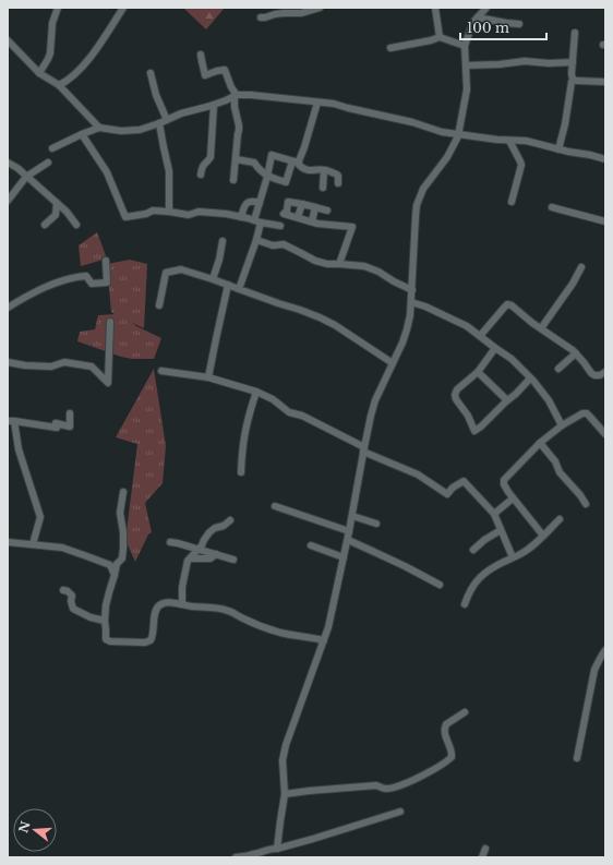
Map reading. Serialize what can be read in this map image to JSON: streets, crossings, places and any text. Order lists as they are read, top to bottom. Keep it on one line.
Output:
{"scale_bar":"100 m","north":"left"}
